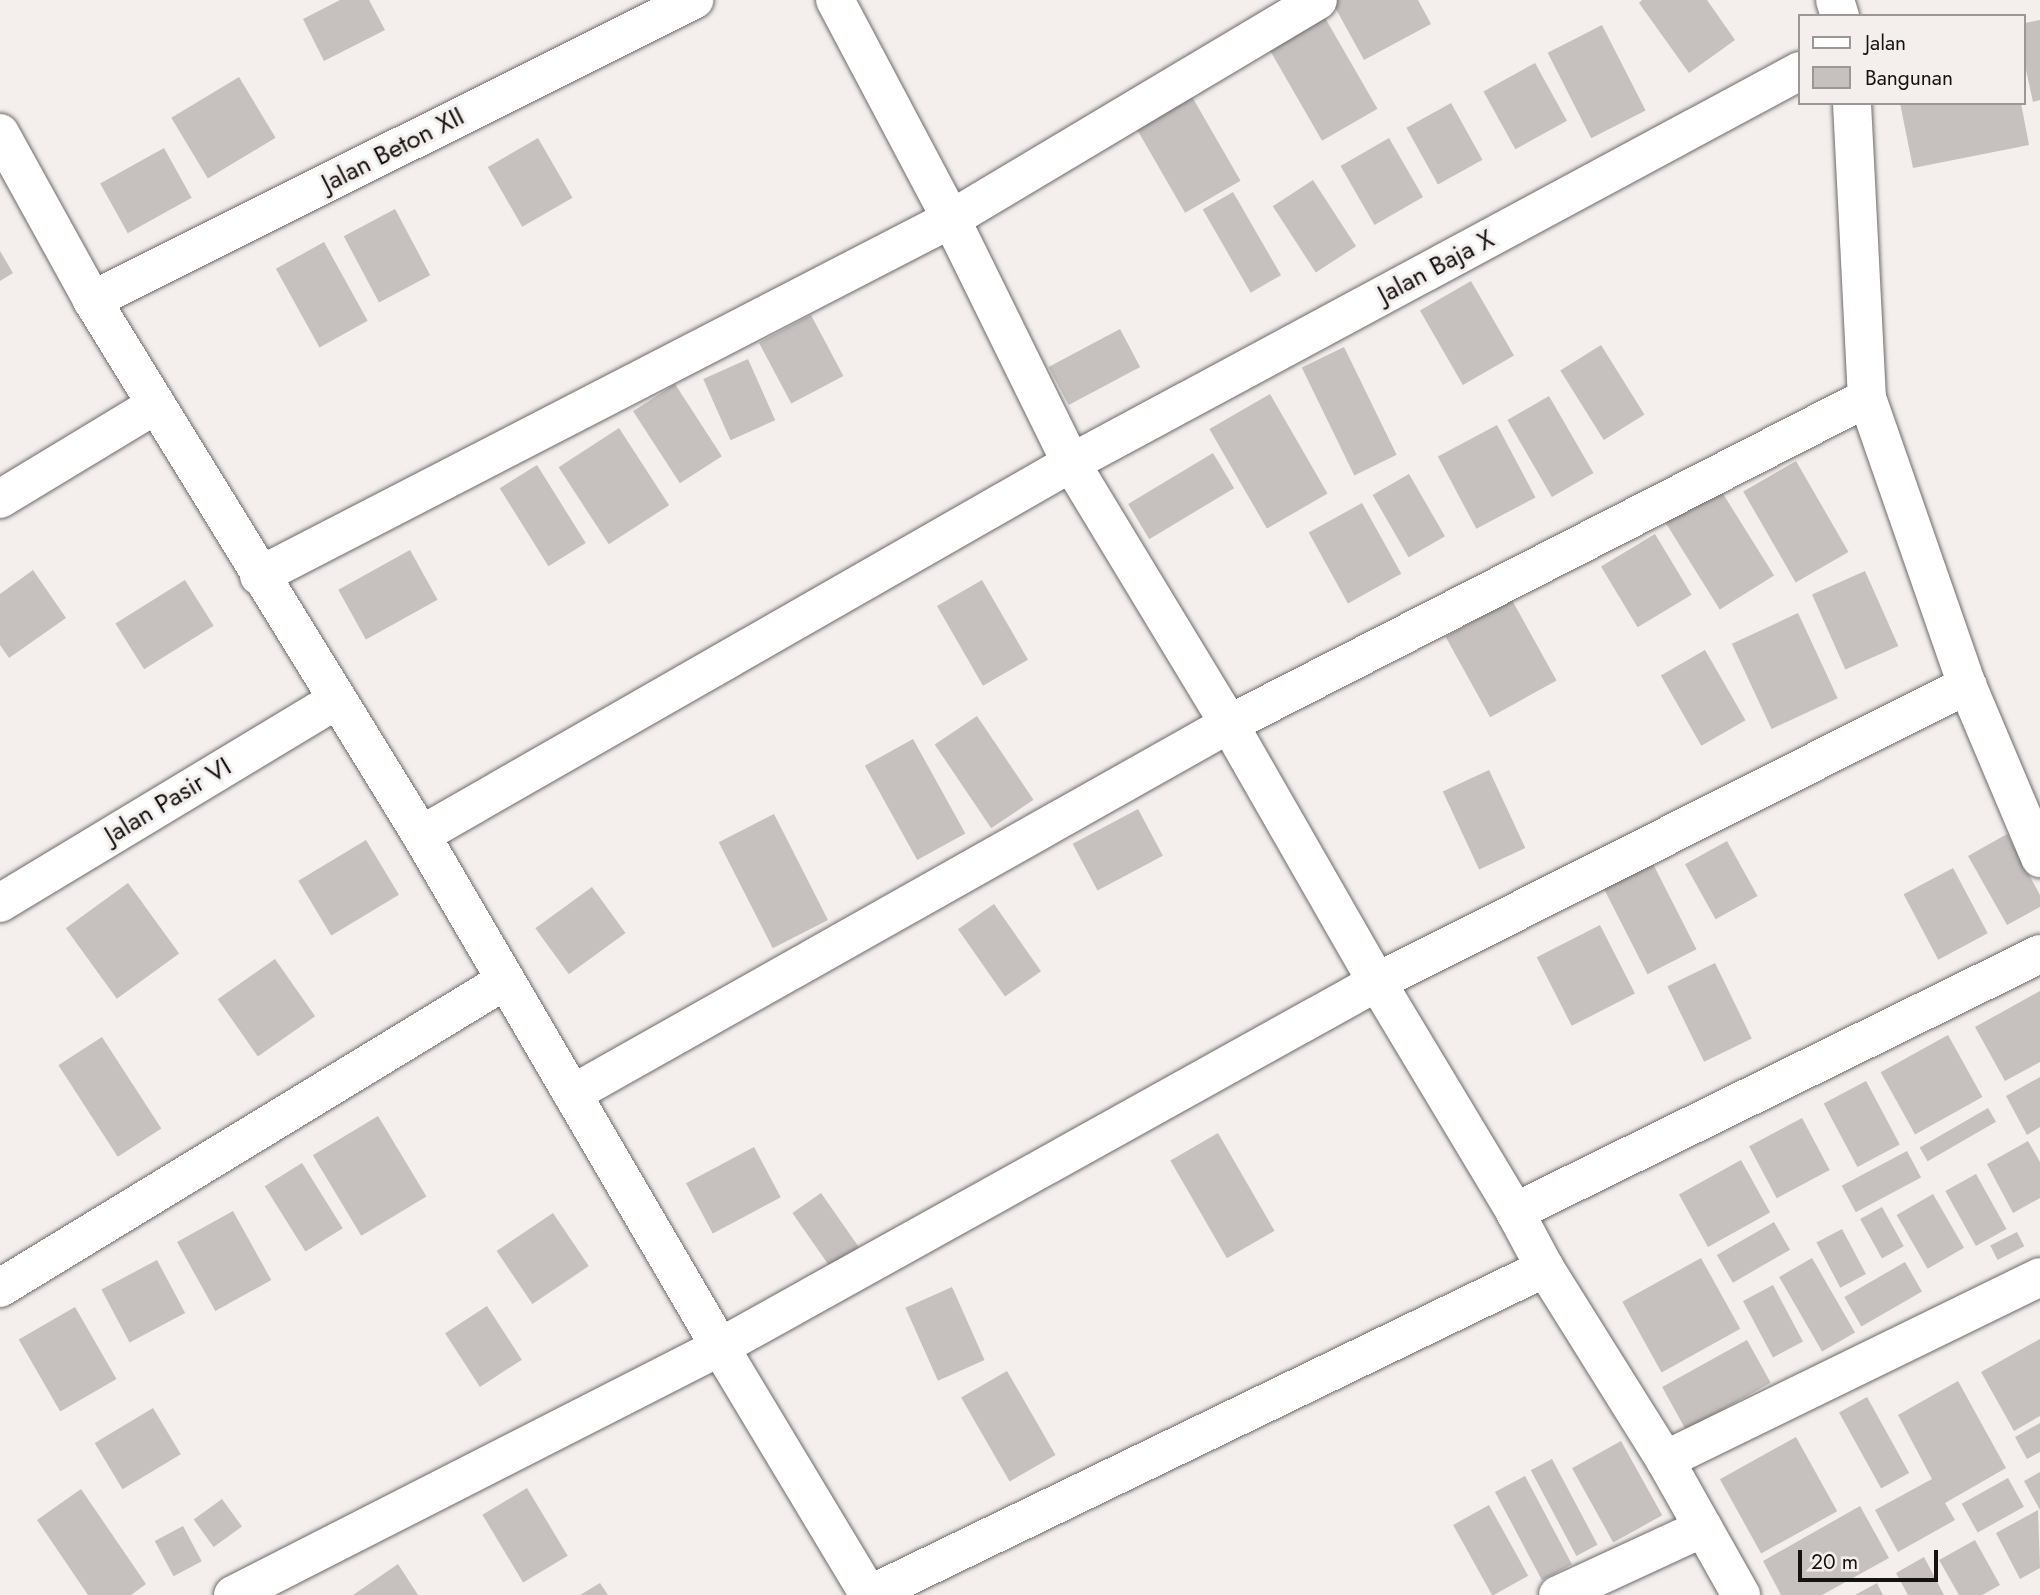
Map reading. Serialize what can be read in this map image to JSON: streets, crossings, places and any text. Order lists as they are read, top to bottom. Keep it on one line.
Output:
{"streets":{"street":["Jalan Beton XII","Jalan Baja X","Jalan Pasir VI"]},"legend":["Jalan","Bangunan"],"scale_bar":"20 m"}
